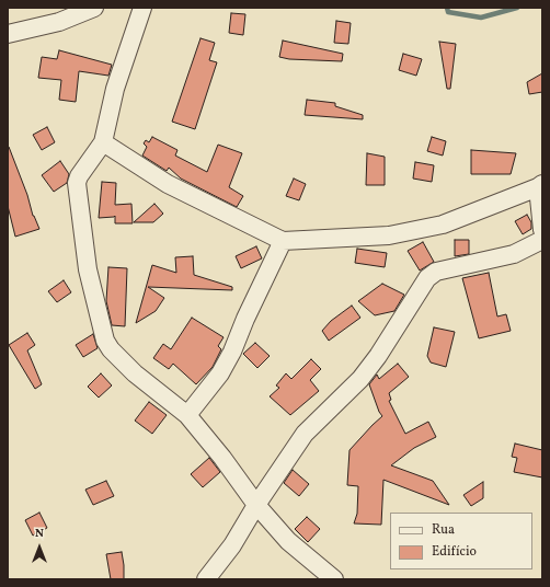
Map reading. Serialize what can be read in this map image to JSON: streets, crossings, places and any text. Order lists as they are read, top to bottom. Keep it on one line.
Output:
{"legend":["Rua","Edifício"],"north":"top"}
